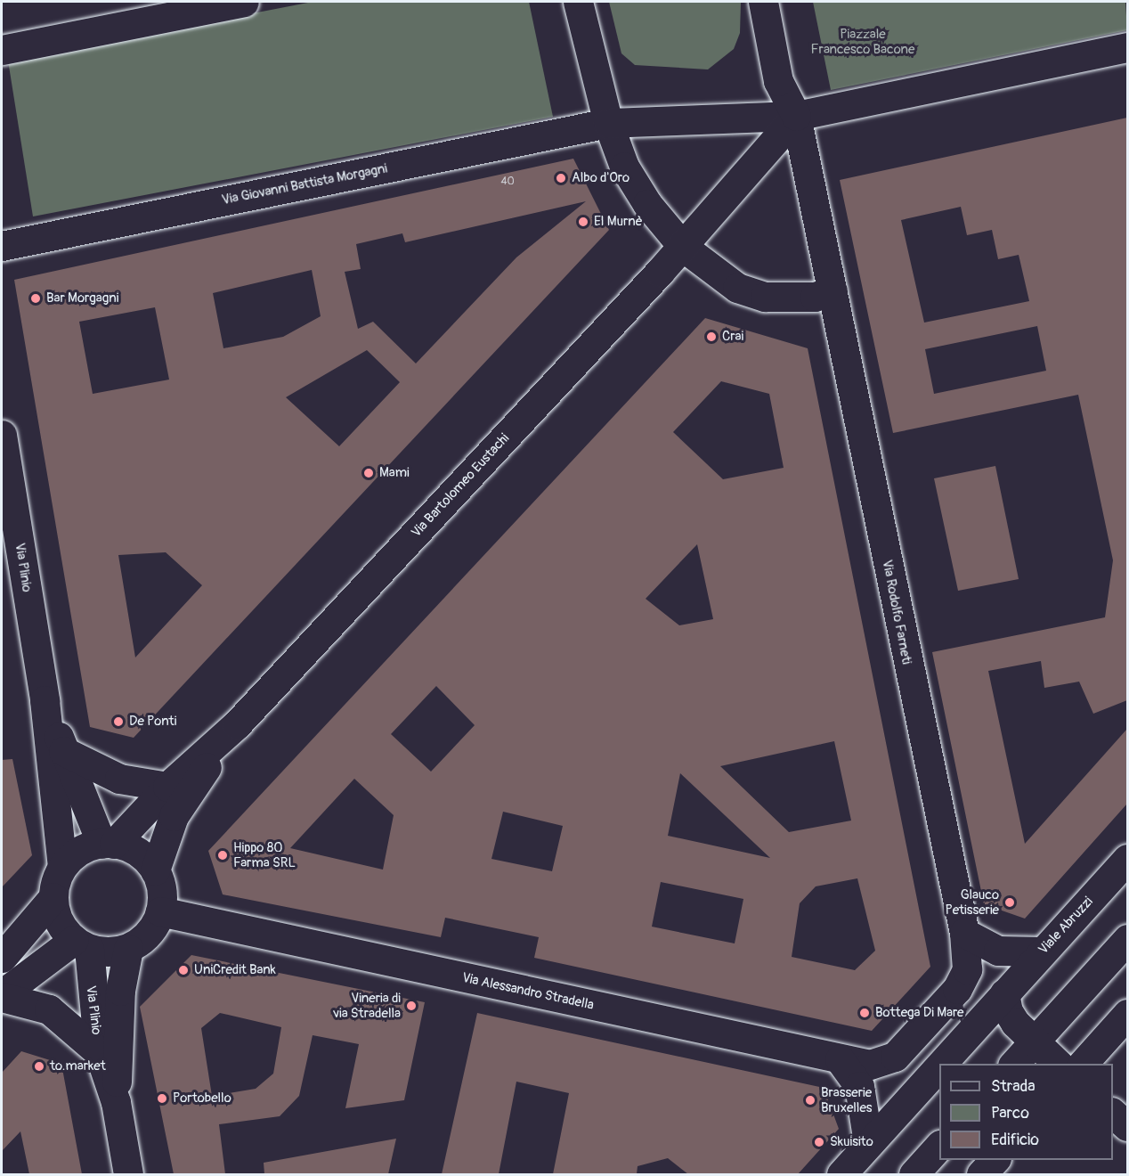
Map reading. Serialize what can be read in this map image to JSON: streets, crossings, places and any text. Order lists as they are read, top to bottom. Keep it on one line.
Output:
{"streets":{"street":["Via Giovanni Battista Morgagni","Via Bartolomeo Eustachi","Via Plinio","Via Rodolfo Farneti","Viale Abruzzi","Via Alessandro Stradella"]},"crossings":[["Via Bartolomeo Eustachi","Via Plinio"],["Via Bartolomeo Eustachi","Via Alessandro Stradella"],["Via Plinio","Via Alessandro Stradella"],["Via Rodolfo Farneti","Via Alessandro Stradella"]],"parks":["Piazzale Francesco Bacone"],"places":["Albo d'Oro","El Murnè","Bar Morgagni","Crai","Mami","De Ponti","Hippo 80 Farma SRL","Glauco Petisserie","UniCredit Bank","Vineria di via Stradella","Bottega Di Mare","to.market","Portobello","Brasserie Bruxelles","Skuisito"],"house_numbers":["40"],"legend":["Strada","Parco","Edificio"]}
